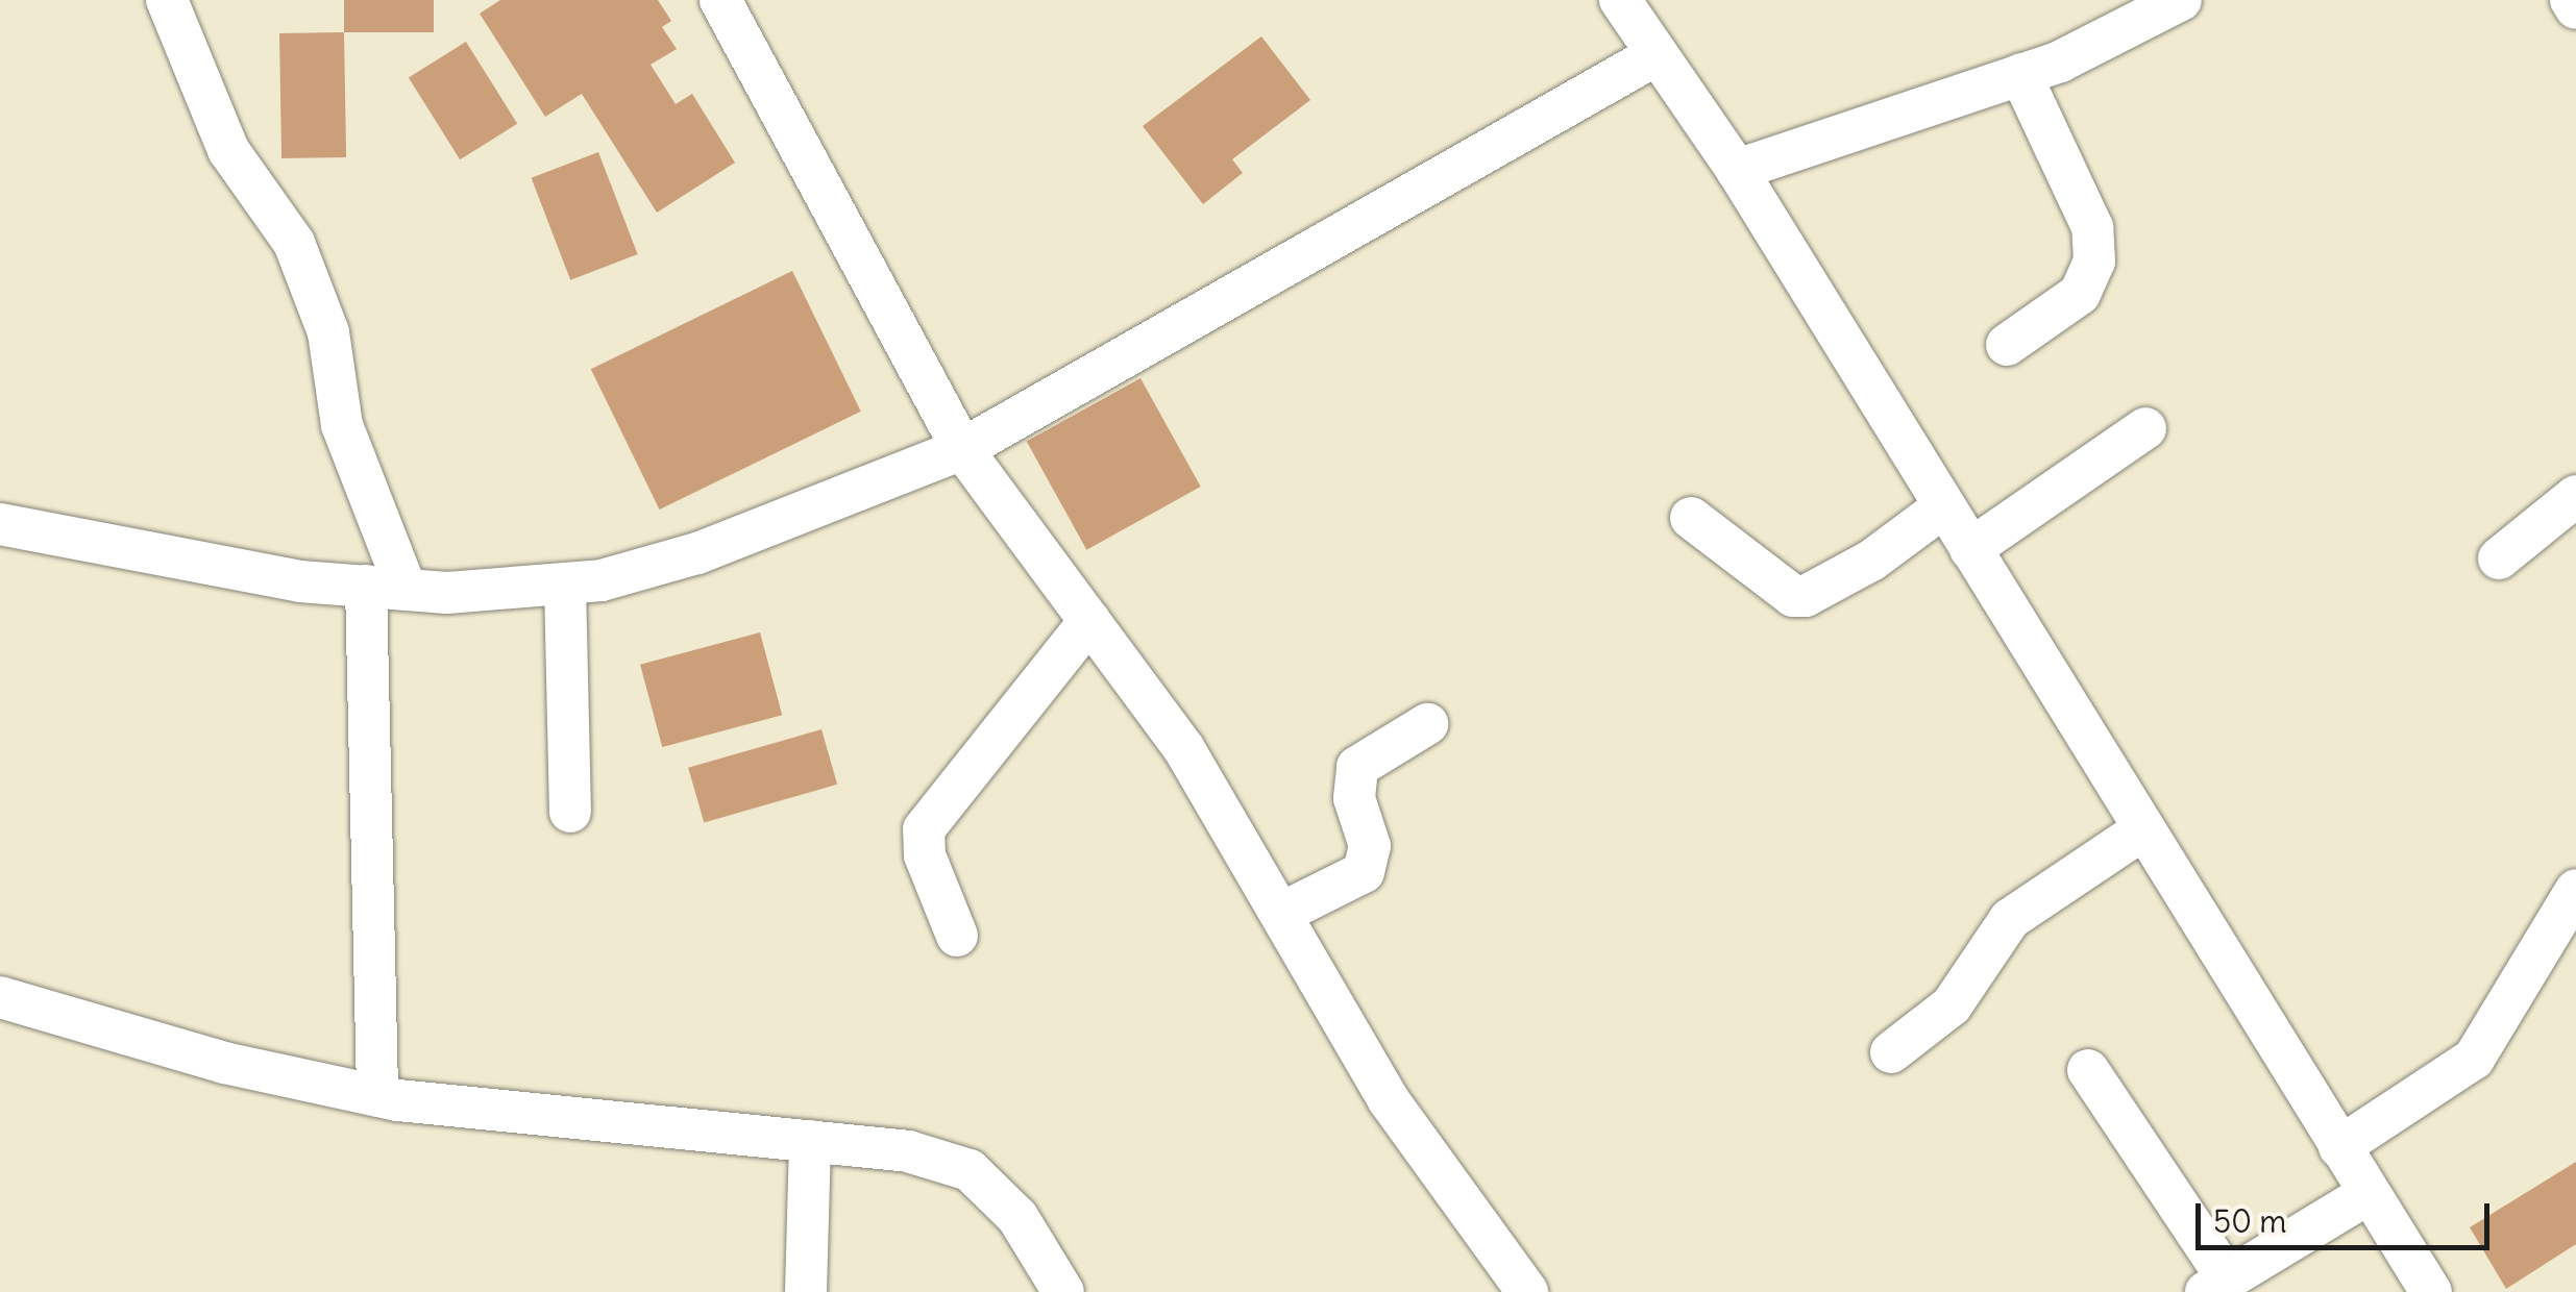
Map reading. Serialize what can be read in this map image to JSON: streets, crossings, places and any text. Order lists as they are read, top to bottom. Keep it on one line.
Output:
{"scale_bar":"50 m"}
